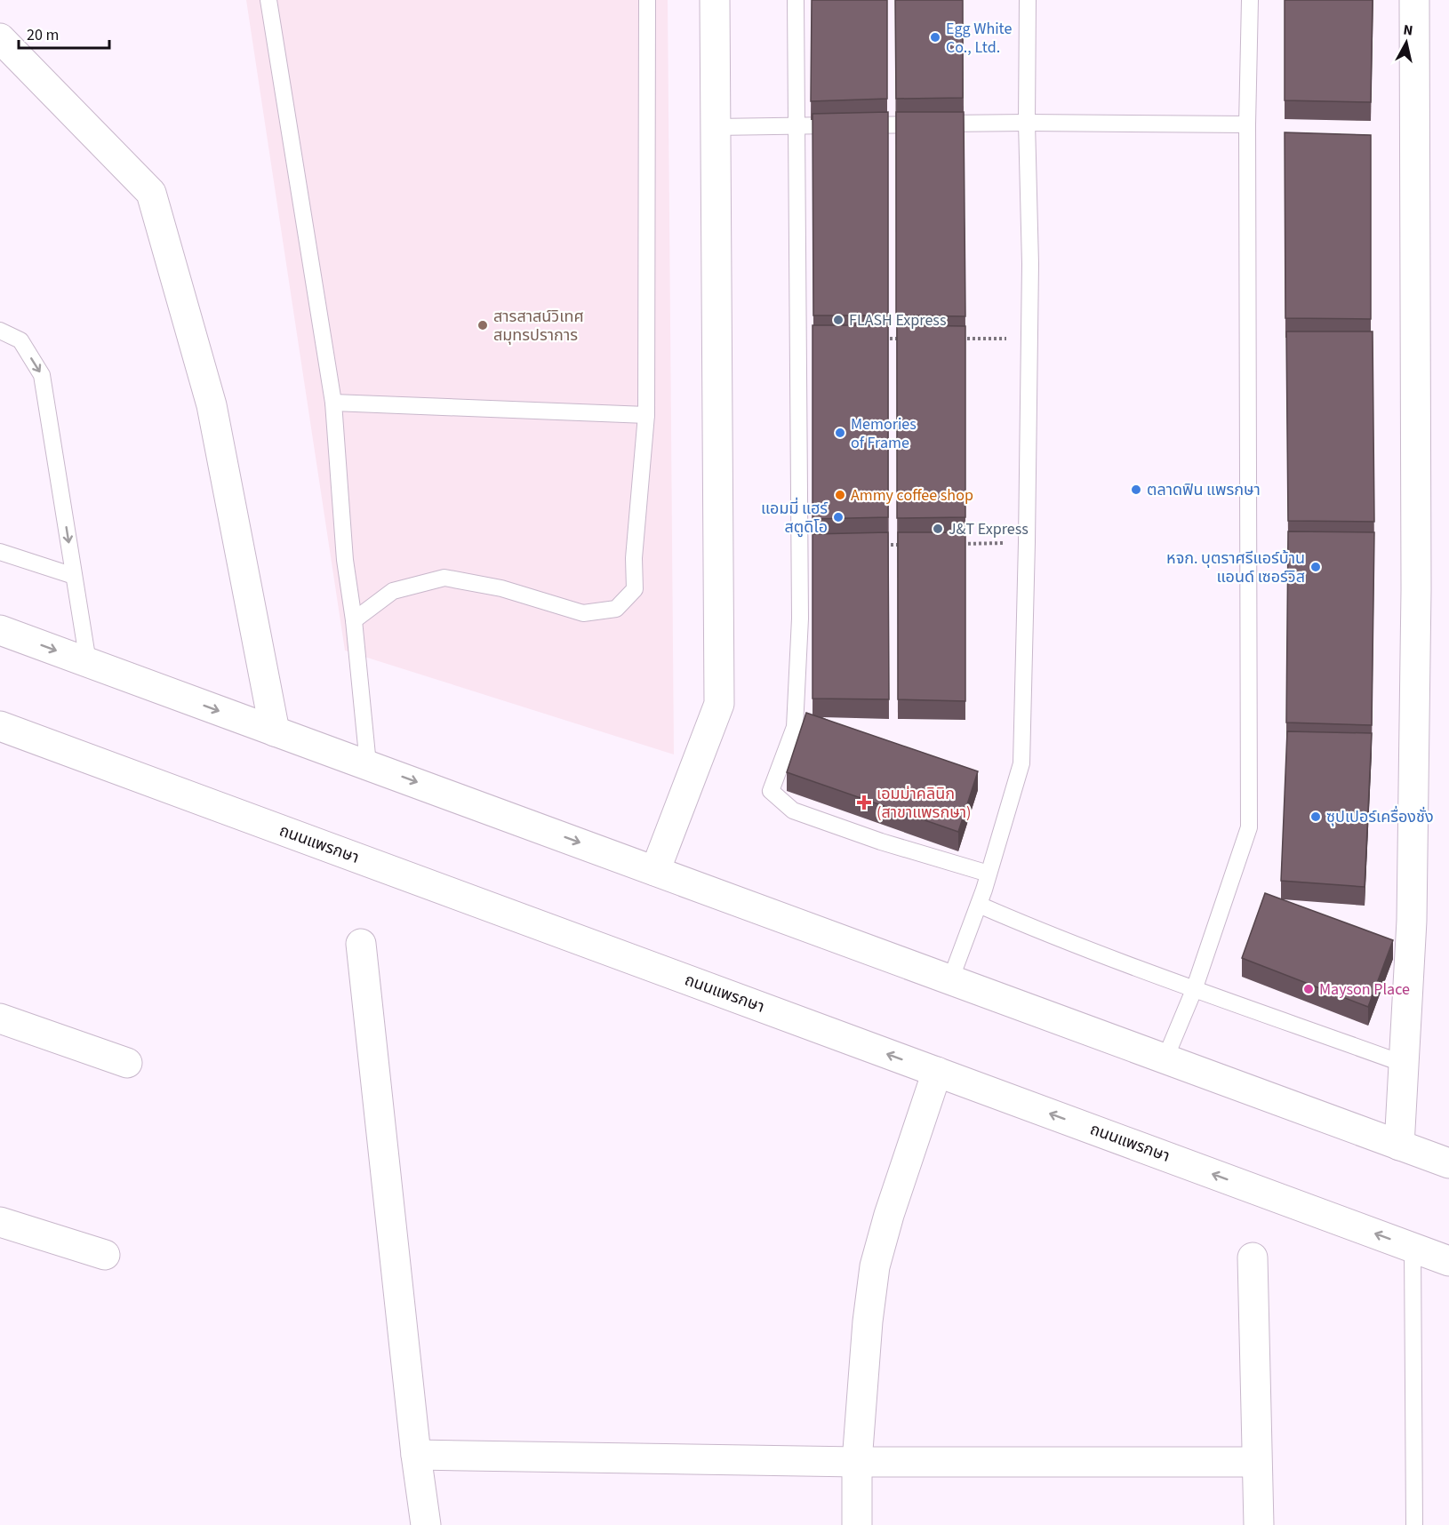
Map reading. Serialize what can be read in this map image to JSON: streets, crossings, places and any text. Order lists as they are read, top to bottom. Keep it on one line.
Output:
{"streets":{"street":["ถนนแพรกษา"]},"places":{"other":["Egg White Co., Ltd.","FLASH Express","สารสาสน์วิเทศ สมุทรปราการ","Memories of Frame","ตลาดฟิน แพรกษา","Ammy coffee shop","แอมมี่ แฮร์ สตูดิโอ","J&T Express","หจก. บุตราศรีแอร์บ้าน แอนด์ เซอร์วิส","ซุปเปอร์เครื่องชั่ง","Mayson Place"],"health":["เอมม่าคลินิก (สาขาแพรกษา)"]},"scale_bar":"20 m","north":"top"}
